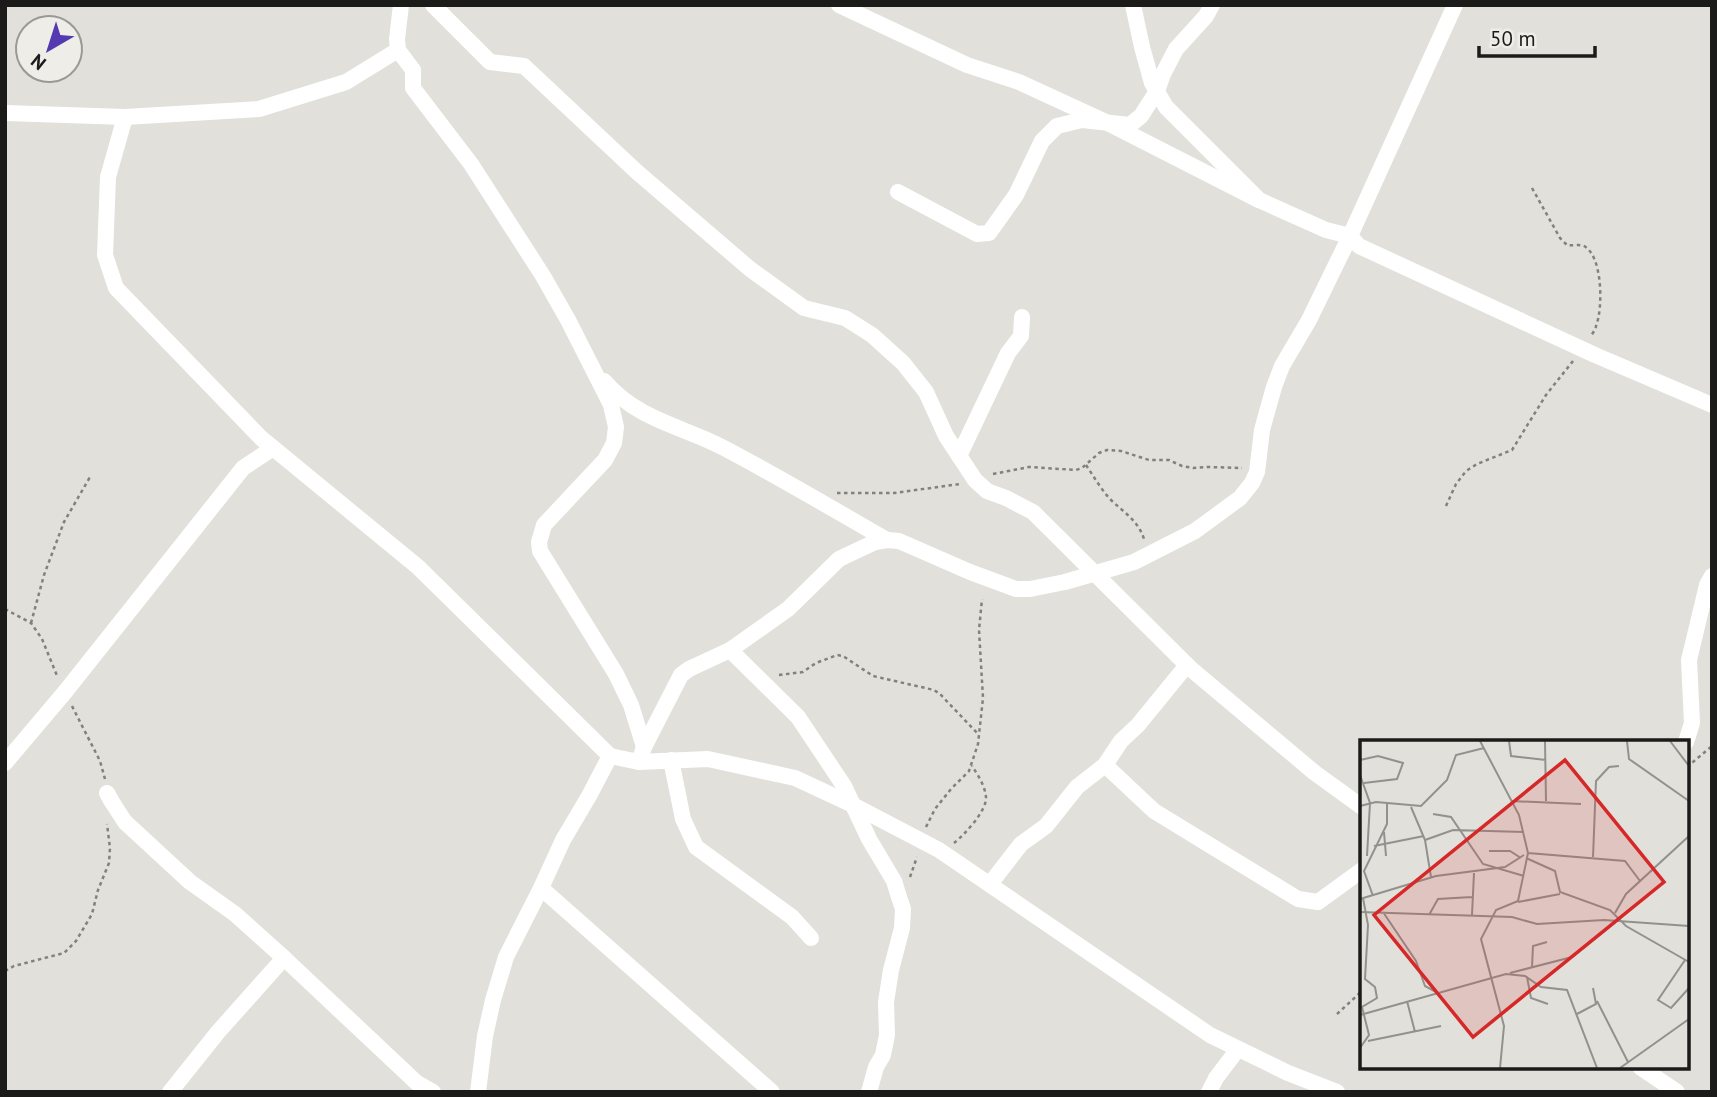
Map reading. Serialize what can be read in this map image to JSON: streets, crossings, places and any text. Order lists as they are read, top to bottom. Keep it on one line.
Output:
{"scale_bar":"50 m","north":"bottom left"}
